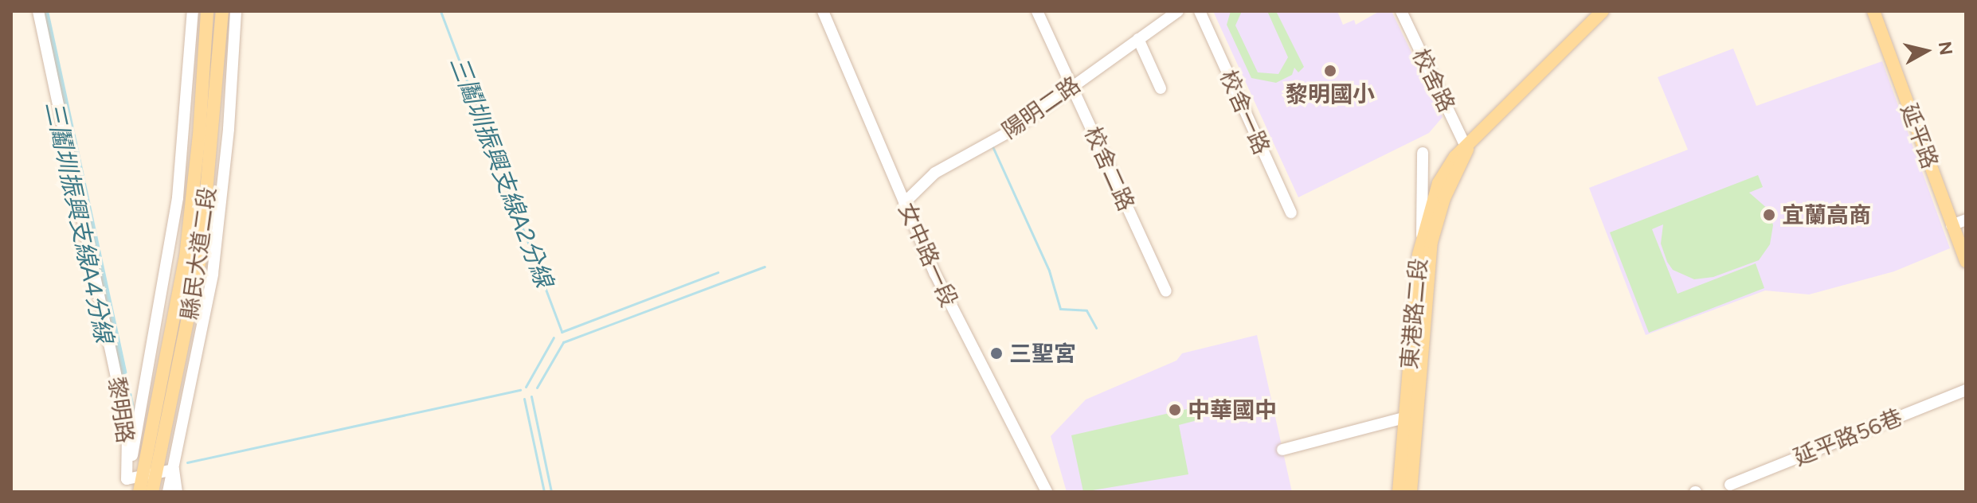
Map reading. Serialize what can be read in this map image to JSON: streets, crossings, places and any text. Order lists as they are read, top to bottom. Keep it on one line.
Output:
{"streets":{"main road":["延平路","縣民大道二段","東港路二段"],"street":["校舍路","陽明二路","校舍一路","校舍二路","女中路一段","黎明路","延平路56巷"]},"crossings":[["校舍路","東港路二段"],["陽明二路","校舍二路"],["陽明二路","女中路一段"],["縣民大道二段","黎明路"]],"water":["三鬮圳振興支線A2分線","三鬮圳振興支線A4分線"],"places":["黎明國小","宜蘭高商","三聖宮","中華國中"],"north":"right"}
